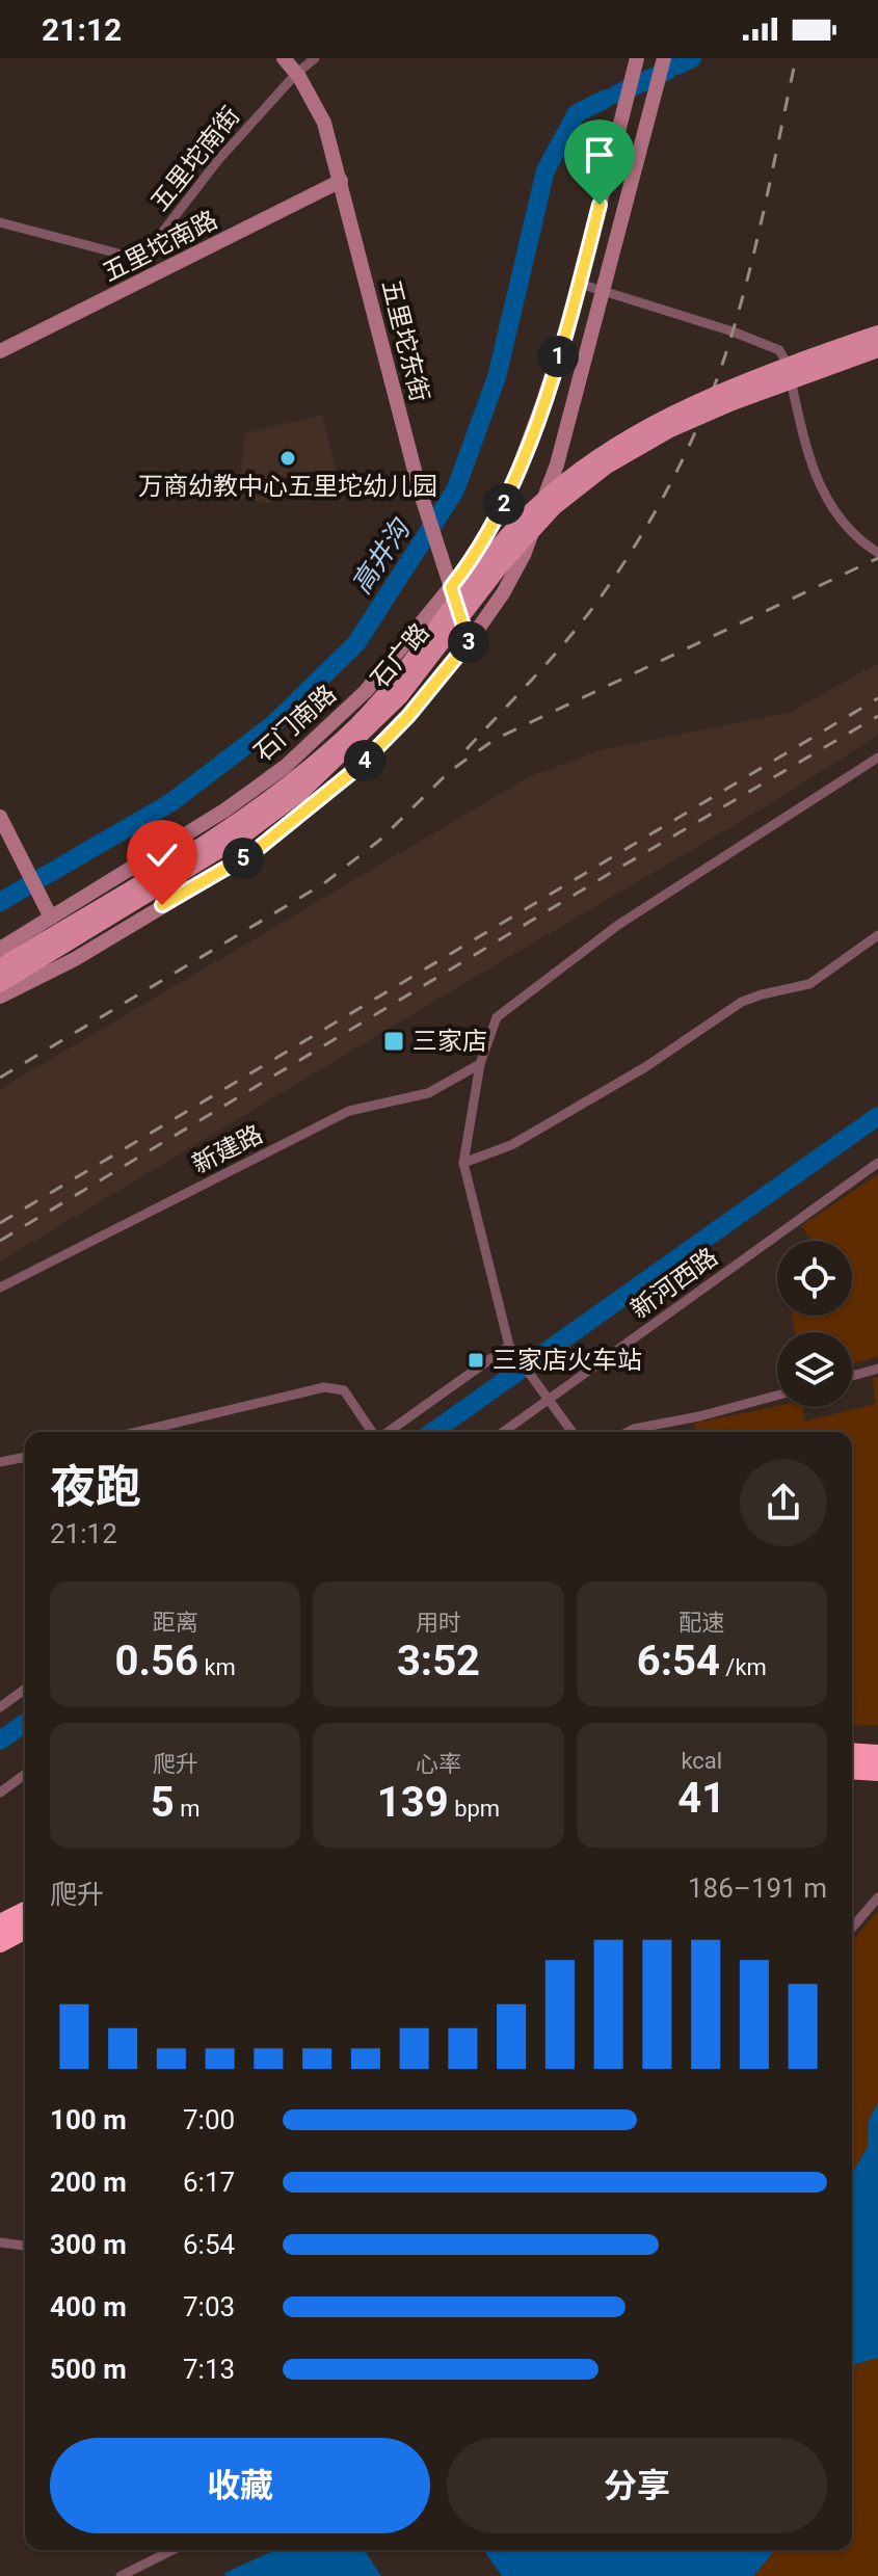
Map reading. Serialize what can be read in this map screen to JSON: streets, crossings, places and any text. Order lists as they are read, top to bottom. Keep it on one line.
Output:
{"streets":{"main road":["五里坨南路","五里坨东街","石广路","石门南路"],"street":["五里坨南街","新建路","新河西路"]},"crossings":[["五里坨南街","五里坨东街"],["五里坨南路","五里坨东街"],["五里坨东街","石门南路"]],"water":["高井沟"],"places":{"other":["万商幼教中心五里坨幼儿园"],"transit":["三家店","三家店火车站"]},"page":{"status":"21:12","pins":["1","2","3","4","5"],"heading":["夜跑","21:12"],"stats":[["距离","0.56 km"],["用时","3:52"],["配速","6:54 /km"],["爬升","5 m"],["心率","139 bpm"],["kcal","41"]],"chart":["爬升","186–191 m"],"list":[{"name":"100 m","note":"7:00"},{"name":"200 m","note":"6:17"},{"name":"300 m","note":"6:54"},{"name":"400 m","note":"7:03"},{"name":"500 m","note":"7:13"}],"buttons":["收藏","分享"]}}
